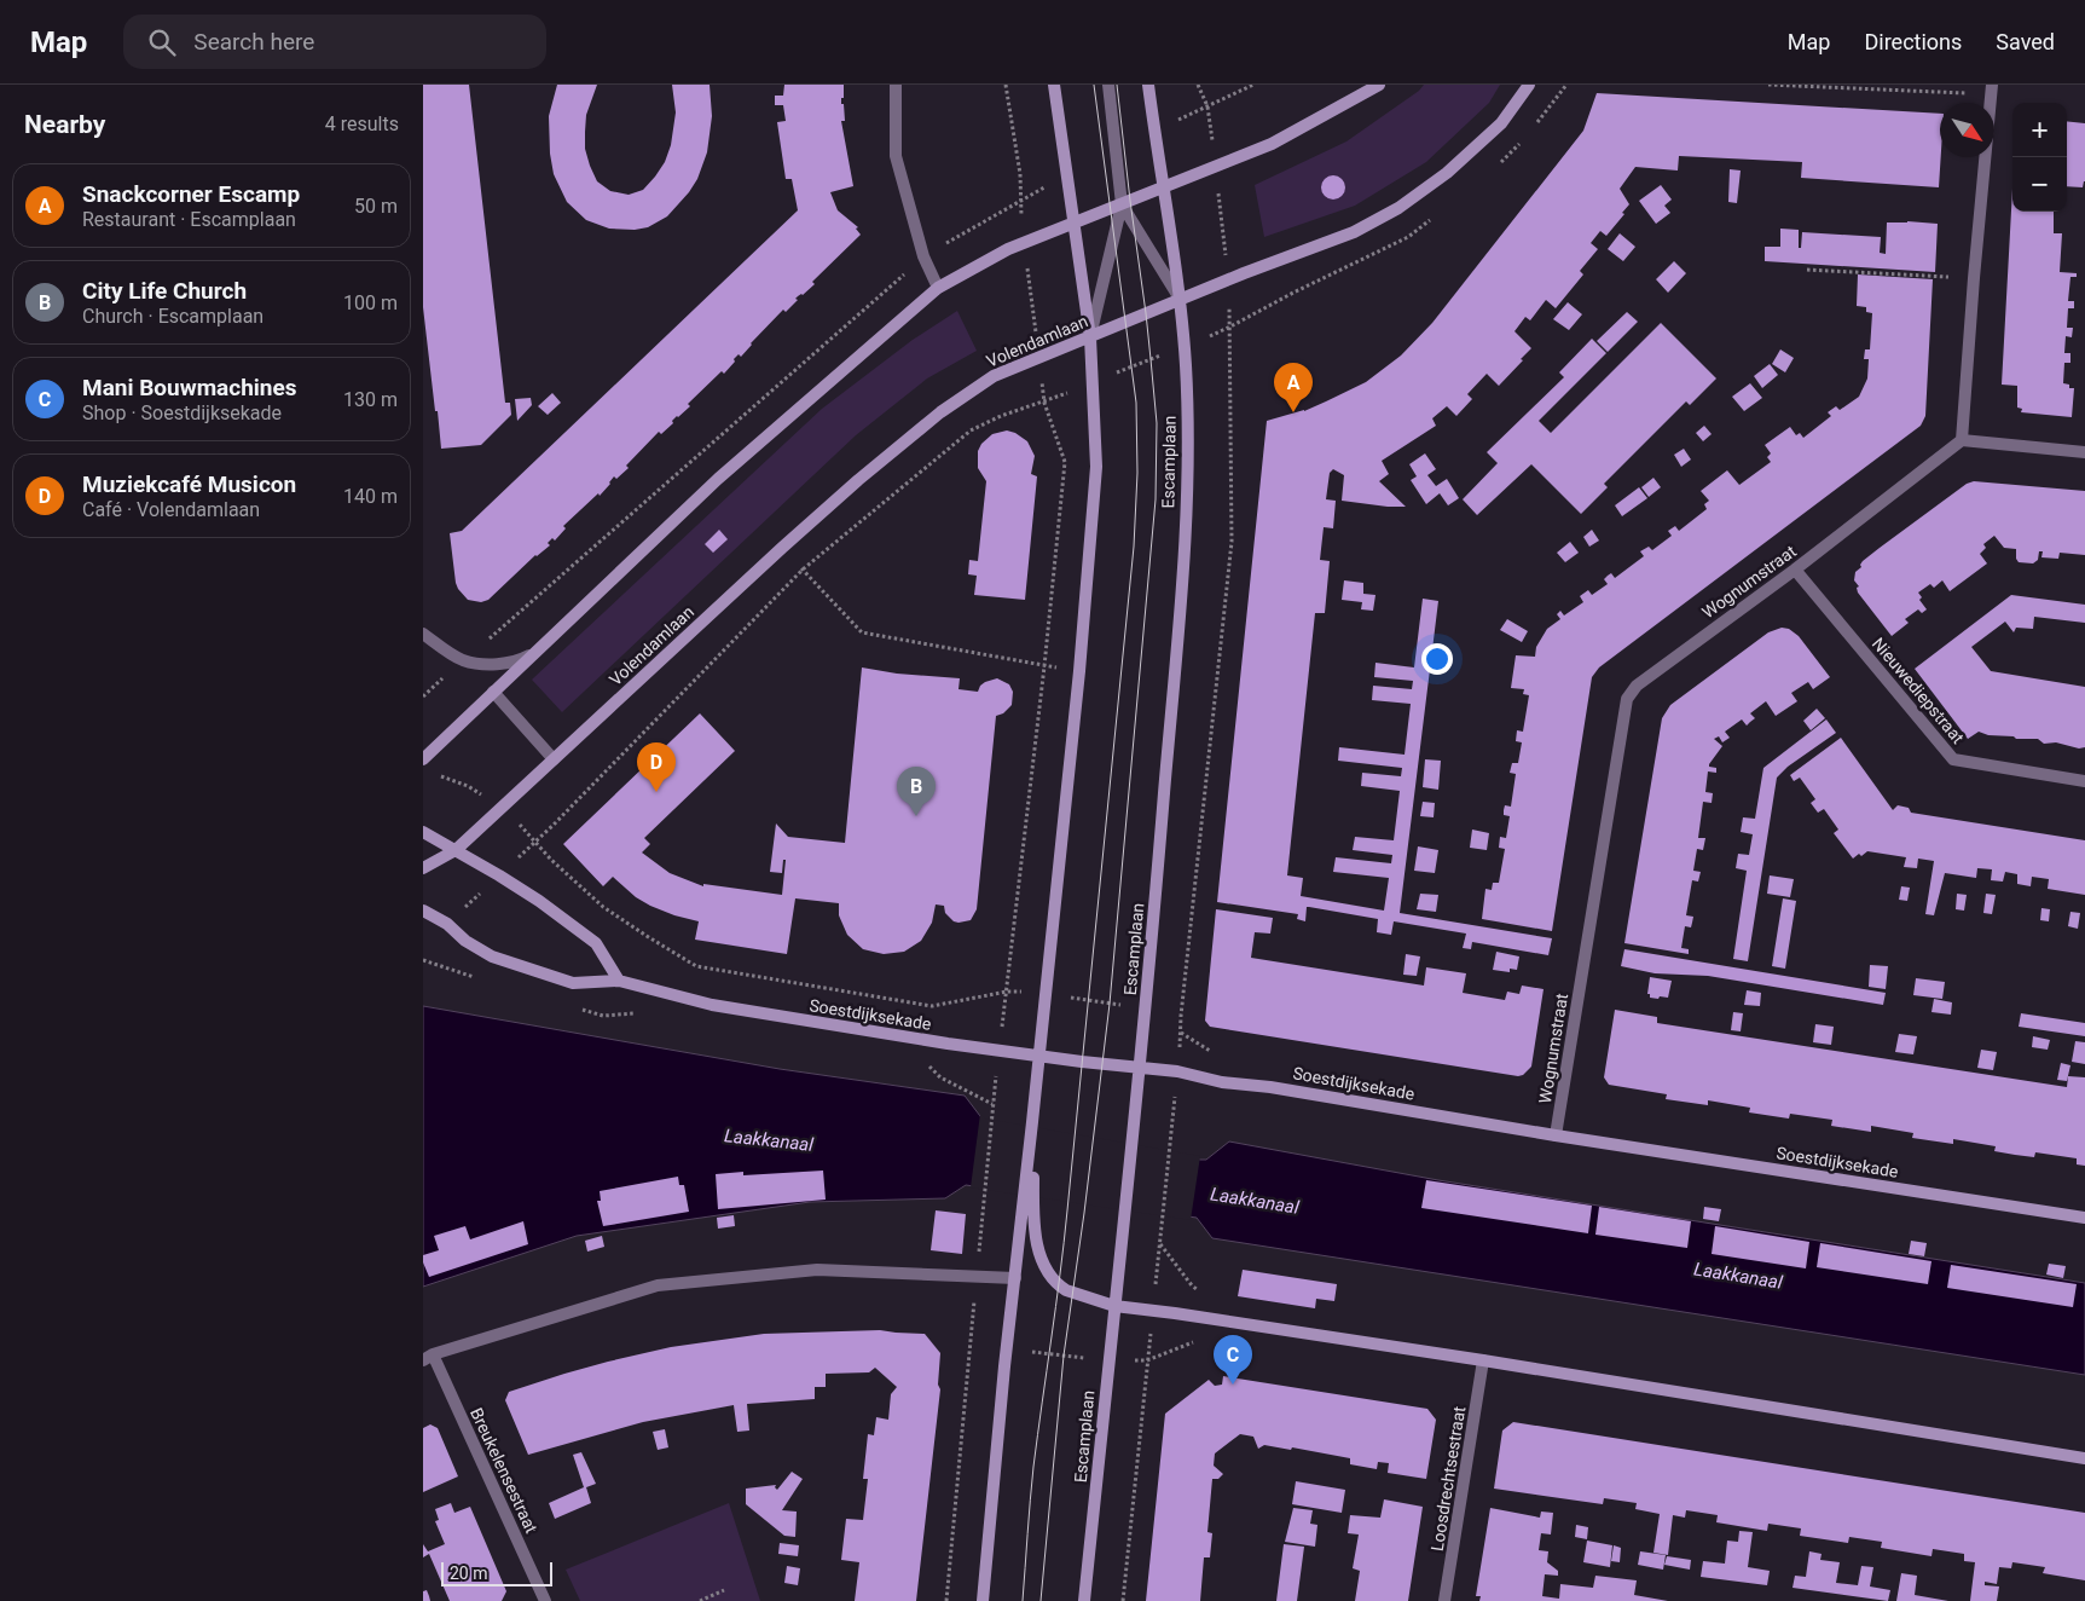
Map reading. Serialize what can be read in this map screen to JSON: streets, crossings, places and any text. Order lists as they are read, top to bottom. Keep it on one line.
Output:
{"streets":{"street":["Volendamlaan","Escamplaan","Wognumstraat","Nieuwediepstraat","Soestdijksekade","Breukelensestraat","Loosdrechtsestraat"]},"crossings":[["Volendamlaan","Escamplaan"],["Escamplaan","Soestdijksekade"],["Wognumstraat","Nieuwediepstraat"],["Wognumstraat","Soestdijksekade"]],"water":["Laakkanaal"],"scale_bar":"20 m","north":"bottom right","page":{"header":"Map","search":"Search here","nav":["Map","Directions","Saved"],"heading":["Nearby","4 results"],"map_buttons":["+","−"],"list":[{"mark":"A","name":"Snackcorner Escamp","note":"Restaurant · Escamplaan","value":"50 m"},{"mark":"B","name":"City Life Church","note":"Church · Escamplaan","value":"100 m"},{"mark":"C","name":"Mani Bouwmachines","note":"Shop · Soestdijksekade","value":"130 m"},{"mark":"D","name":"Muziekcafé Musicon","note":"Café · Volendamlaan","value":"140 m"}],"pins":["A","D","B","C"],"scale":"20 m"}}
